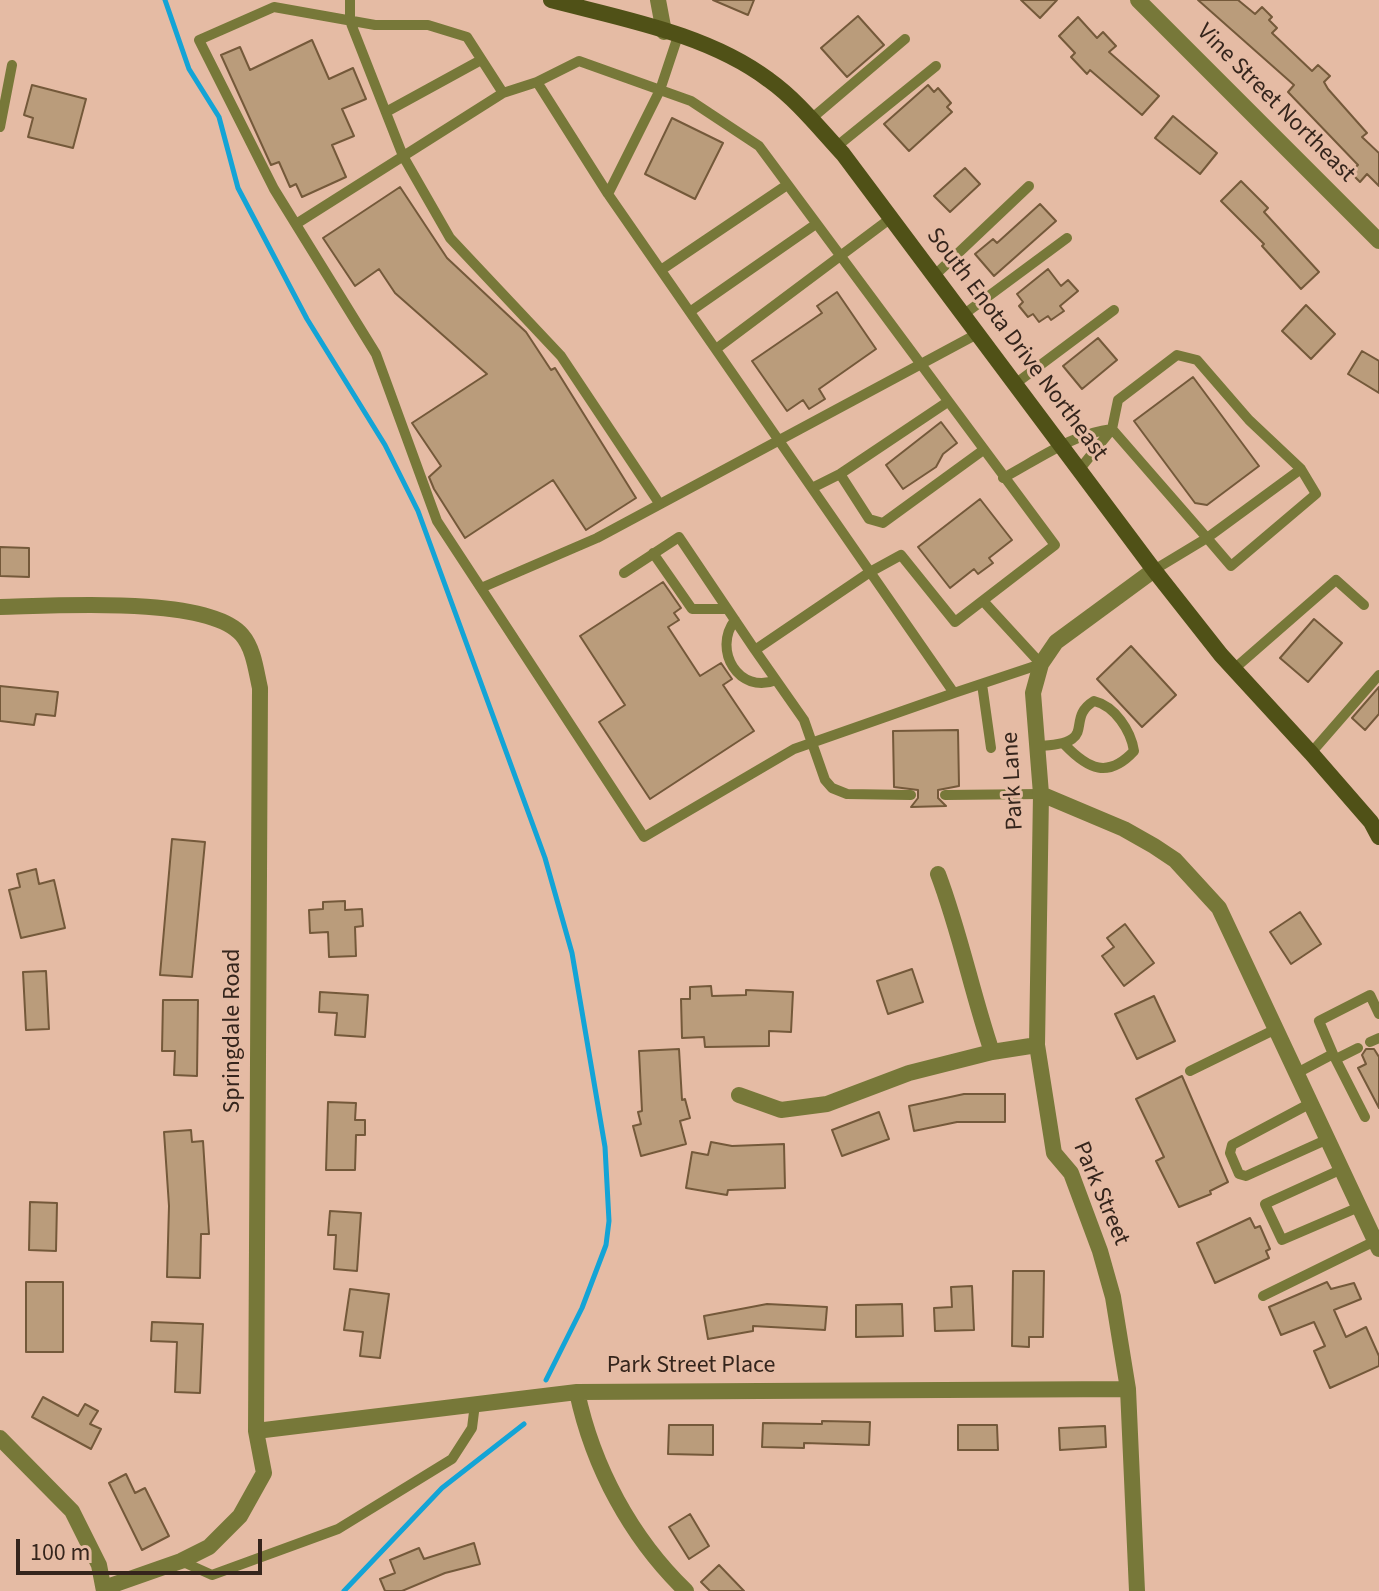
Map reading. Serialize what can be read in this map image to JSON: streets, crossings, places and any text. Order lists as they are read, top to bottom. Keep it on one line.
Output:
{"streets":{"main road":["South Enota Drive Northeast"],"street":["Vine Street Northeast","Park Lane","Springdale Road","Park Street","Park Street Place"]},"crossings":[["Park Lane","Park Street"],["Springdale Road","Park Street Place"],["Park Street","Park Street Place"]],"scale_bar":"100 m"}
